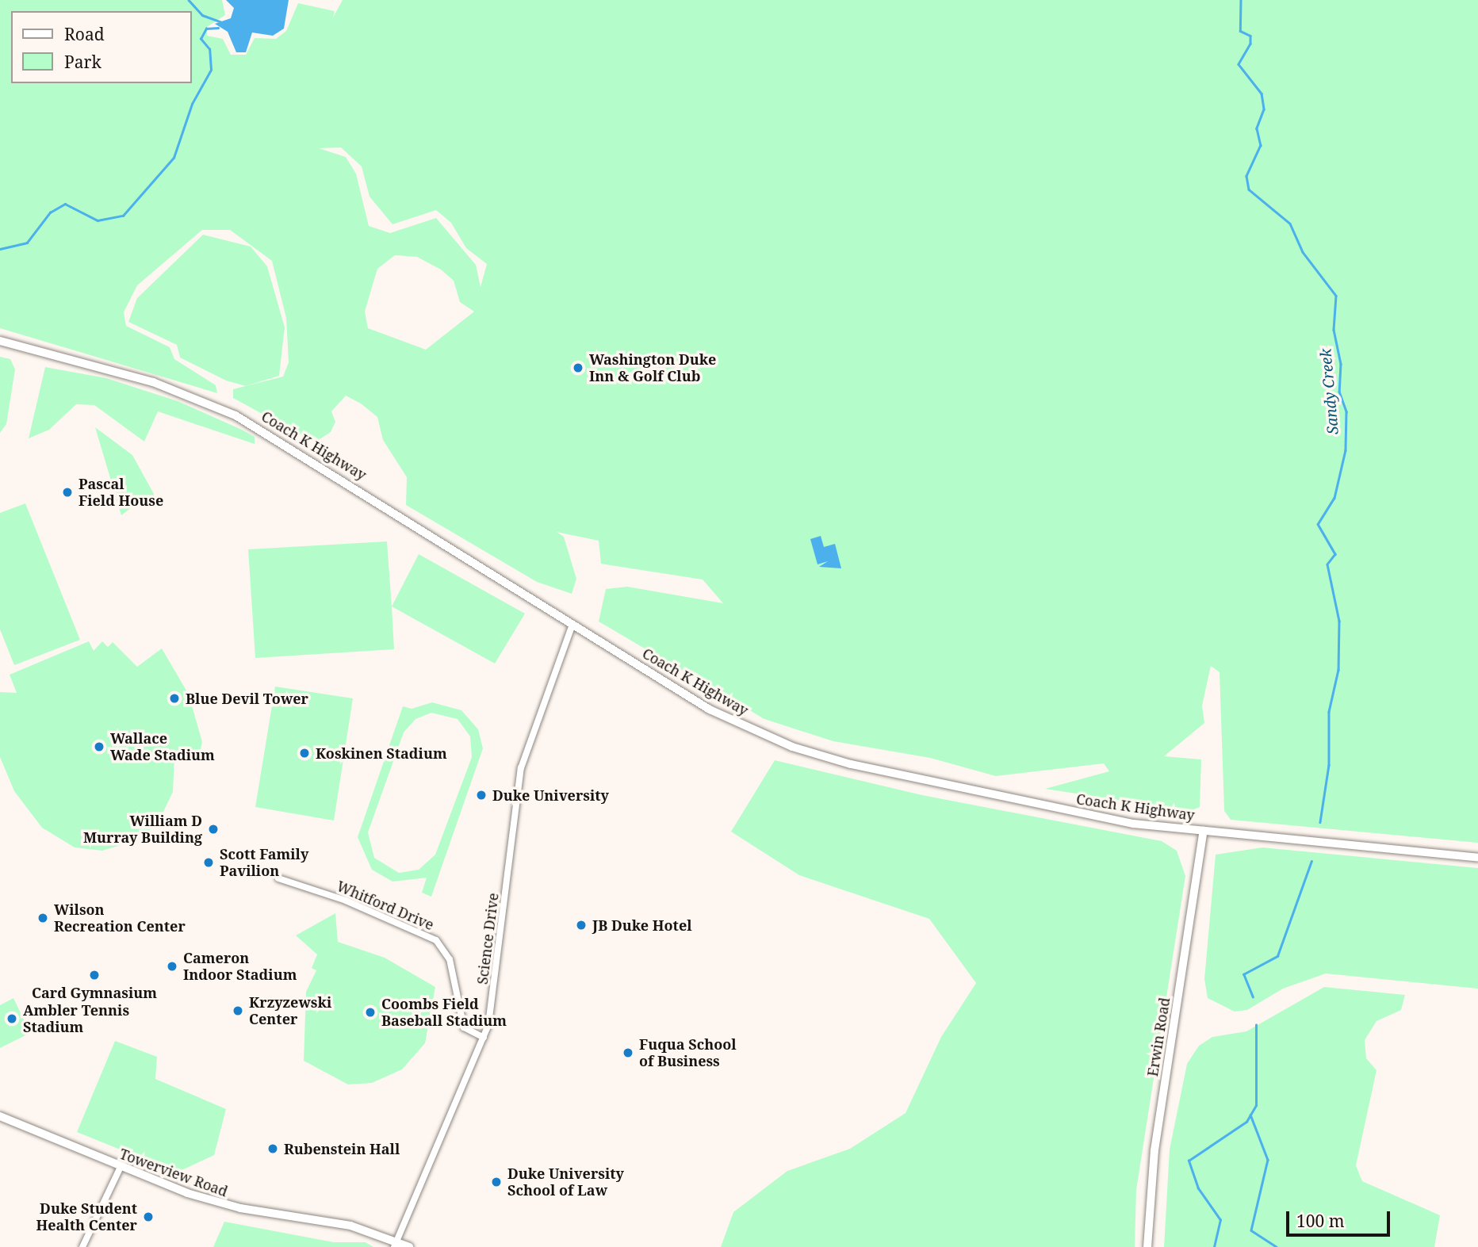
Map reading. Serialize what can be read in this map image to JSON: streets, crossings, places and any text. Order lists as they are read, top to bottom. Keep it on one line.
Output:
{"streets":{"main road":["Coach K Highway","Erwin Road"],"street":["Whitford Drive","Science Drive","Towerview Road"]},"crossings":[["Coach K Highway","Science Drive"],["Coach K Highway","Erwin Road"],["Whitford Drive","Science Drive"],["Science Drive","Towerview Road"]],"water":["Sandy Creek"],"places":["Washington Duke Inn & Golf Club","Pascal Field House","Blue Devil Tower","Wallace Wade Stadium","Koskinen Stadium","Duke University","William D Murray Building","Scott Family Pavilion","Wilson Recreation Center","JB Duke Hotel","Cameron Indoor Stadium","Card Gymnasium","Krzyzewski Center","Coombs Field Baseball Stadium","Ambler Tennis Stadium","Fuqua School of Business","Rubenstein Hall","Duke University School of Law","Duke Student Health Center"],"legend":["Road","Park"],"scale_bar":"100 m"}
